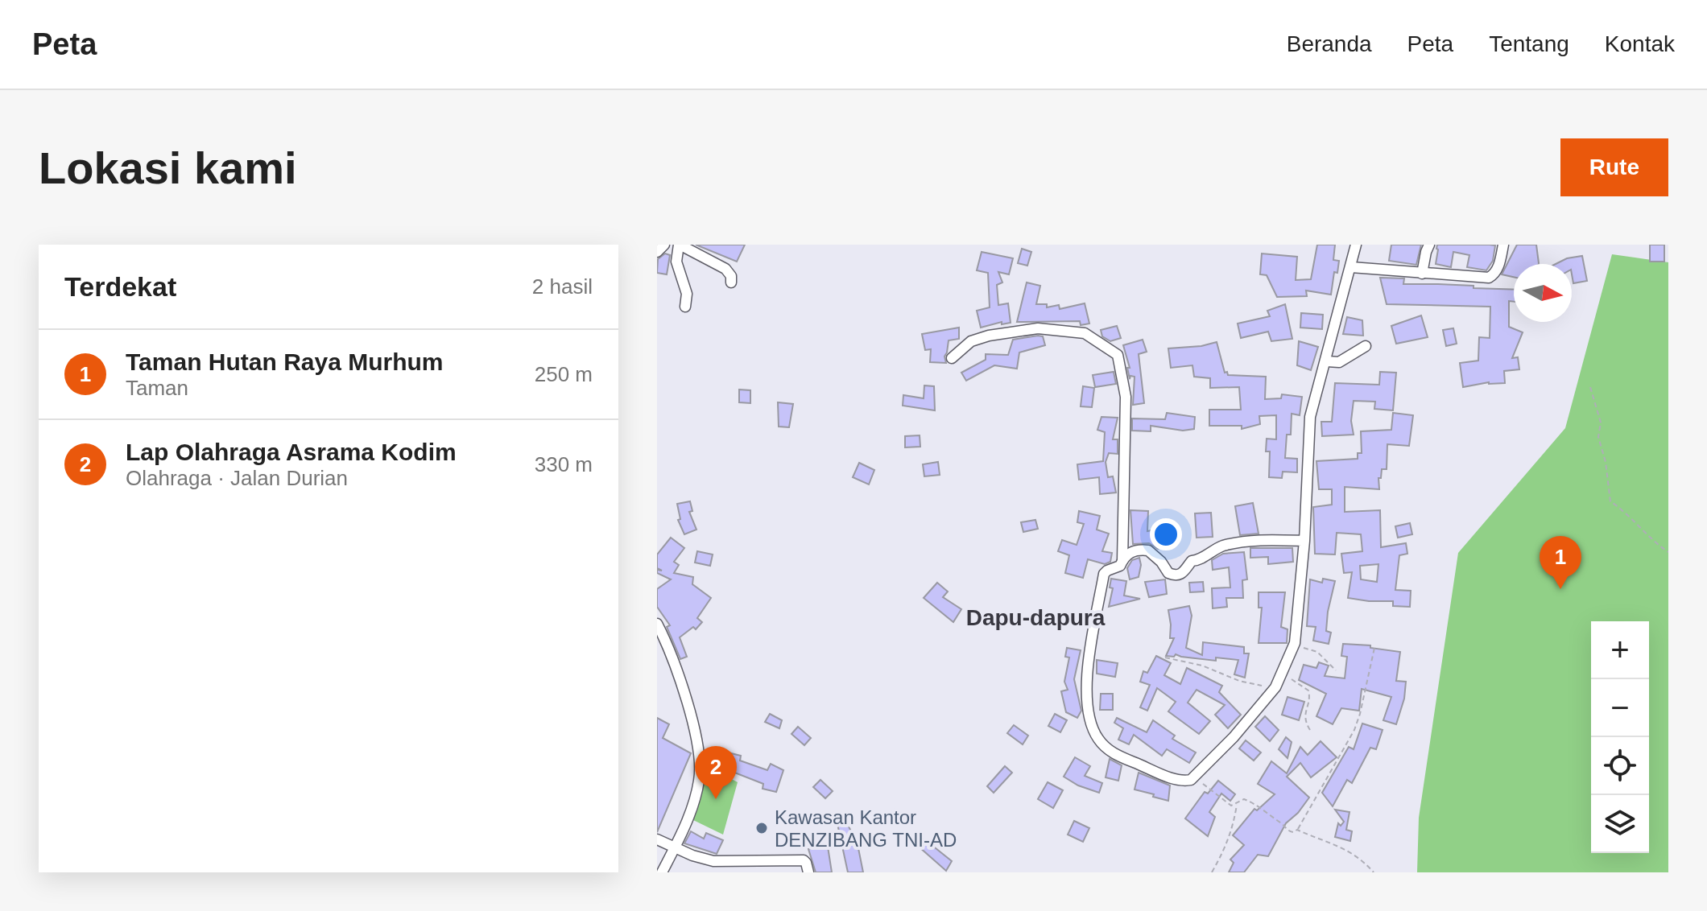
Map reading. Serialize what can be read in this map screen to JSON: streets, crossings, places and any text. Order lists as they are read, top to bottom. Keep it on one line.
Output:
{"districts":["Dapu-dapura"],"places":["Kawasan Kantor DENZIBANG TNI-AD"],"north":"right","page":{"header":"Peta","nav":["Beranda","Peta","Tentang","Kontak"],"buttons":"Rute","title":"Lokasi kami","heading":["Terdekat","2 hasil"],"list":[{"mark":"1","name":"Taman Hutan Raya Murhum","note":"Taman","value":"250 m"},{"mark":"2","name":"Lap Olahraga Asrama Kodim","note":"Olahraga · Jalan Durian","value":"330 m"}],"pins":["1","2"],"map_buttons":["+","−"]}}
